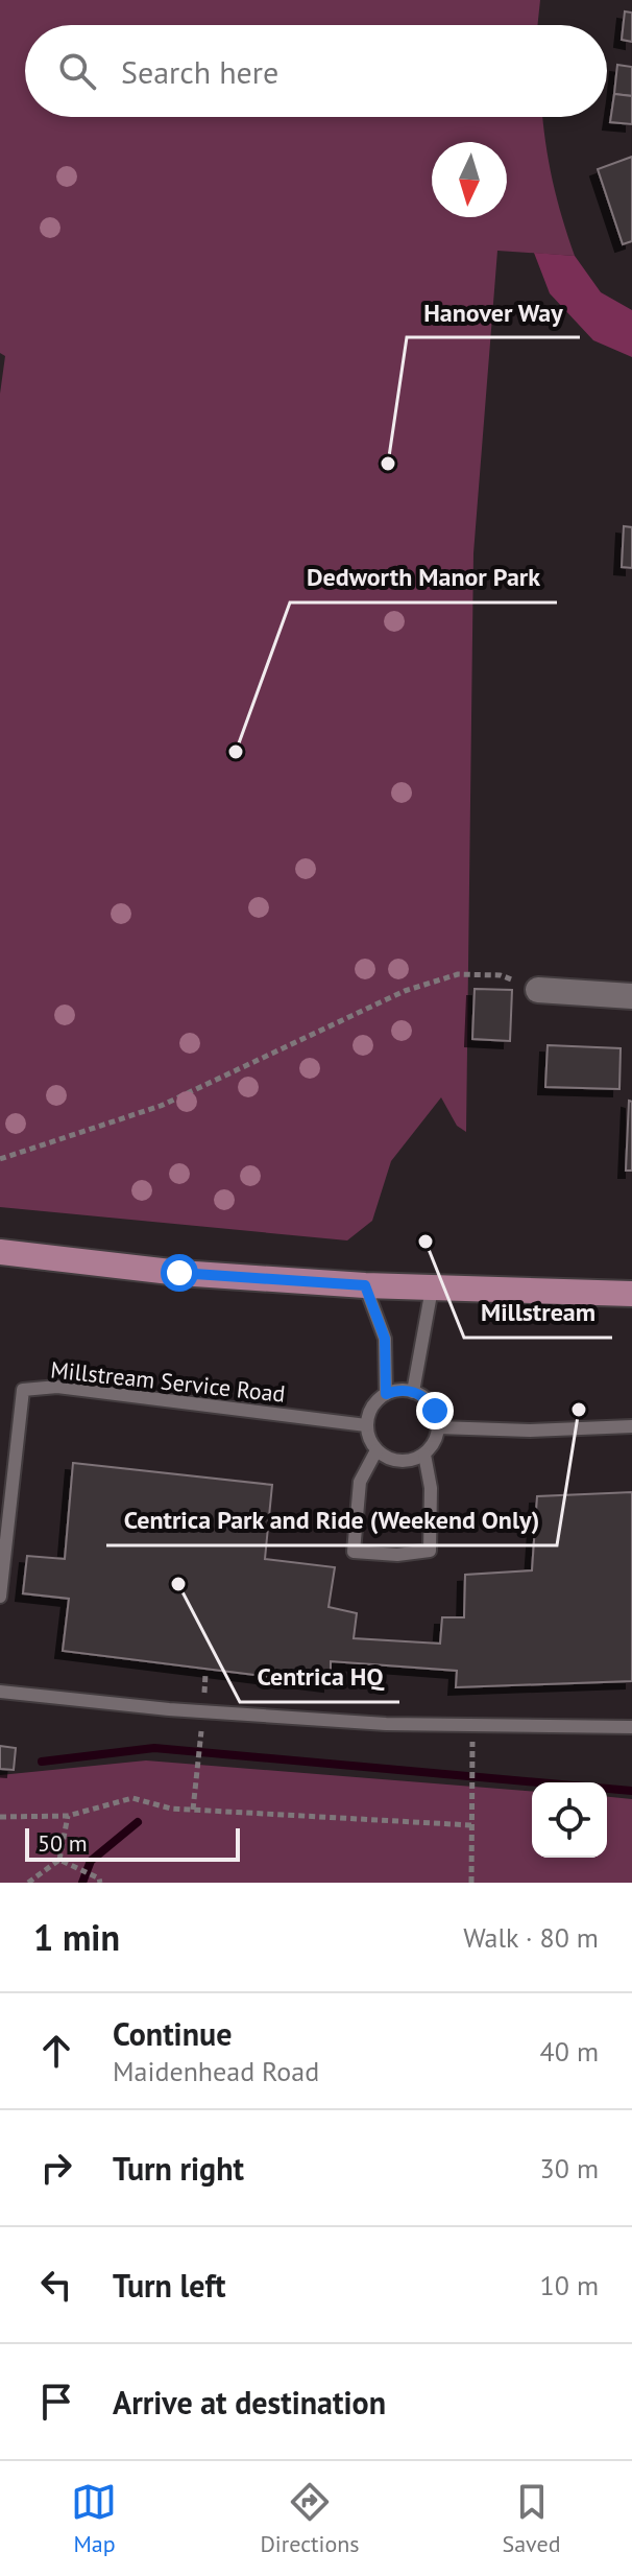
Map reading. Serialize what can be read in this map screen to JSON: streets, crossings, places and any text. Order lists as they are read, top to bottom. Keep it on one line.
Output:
{"streets":{"lane":["Millstream Service Road"]},"places":["Hanover Way","Dedworth Manor Park","Millstream","Centrica Park and Ride (Weekend Only)","Centrica HQ"],"scale_bar":"50 m","north":"bottom","page":{"search":"Search here","scale":"50 m","heading":["1 min","Walk · 80 m"],"list":[["Continue","Maidenhead Road","40 m"],["Turn right","30 m"],["Turn left","10 m"],"Arrive at destination"],"nav":["Map","Directions","Saved"]}}
